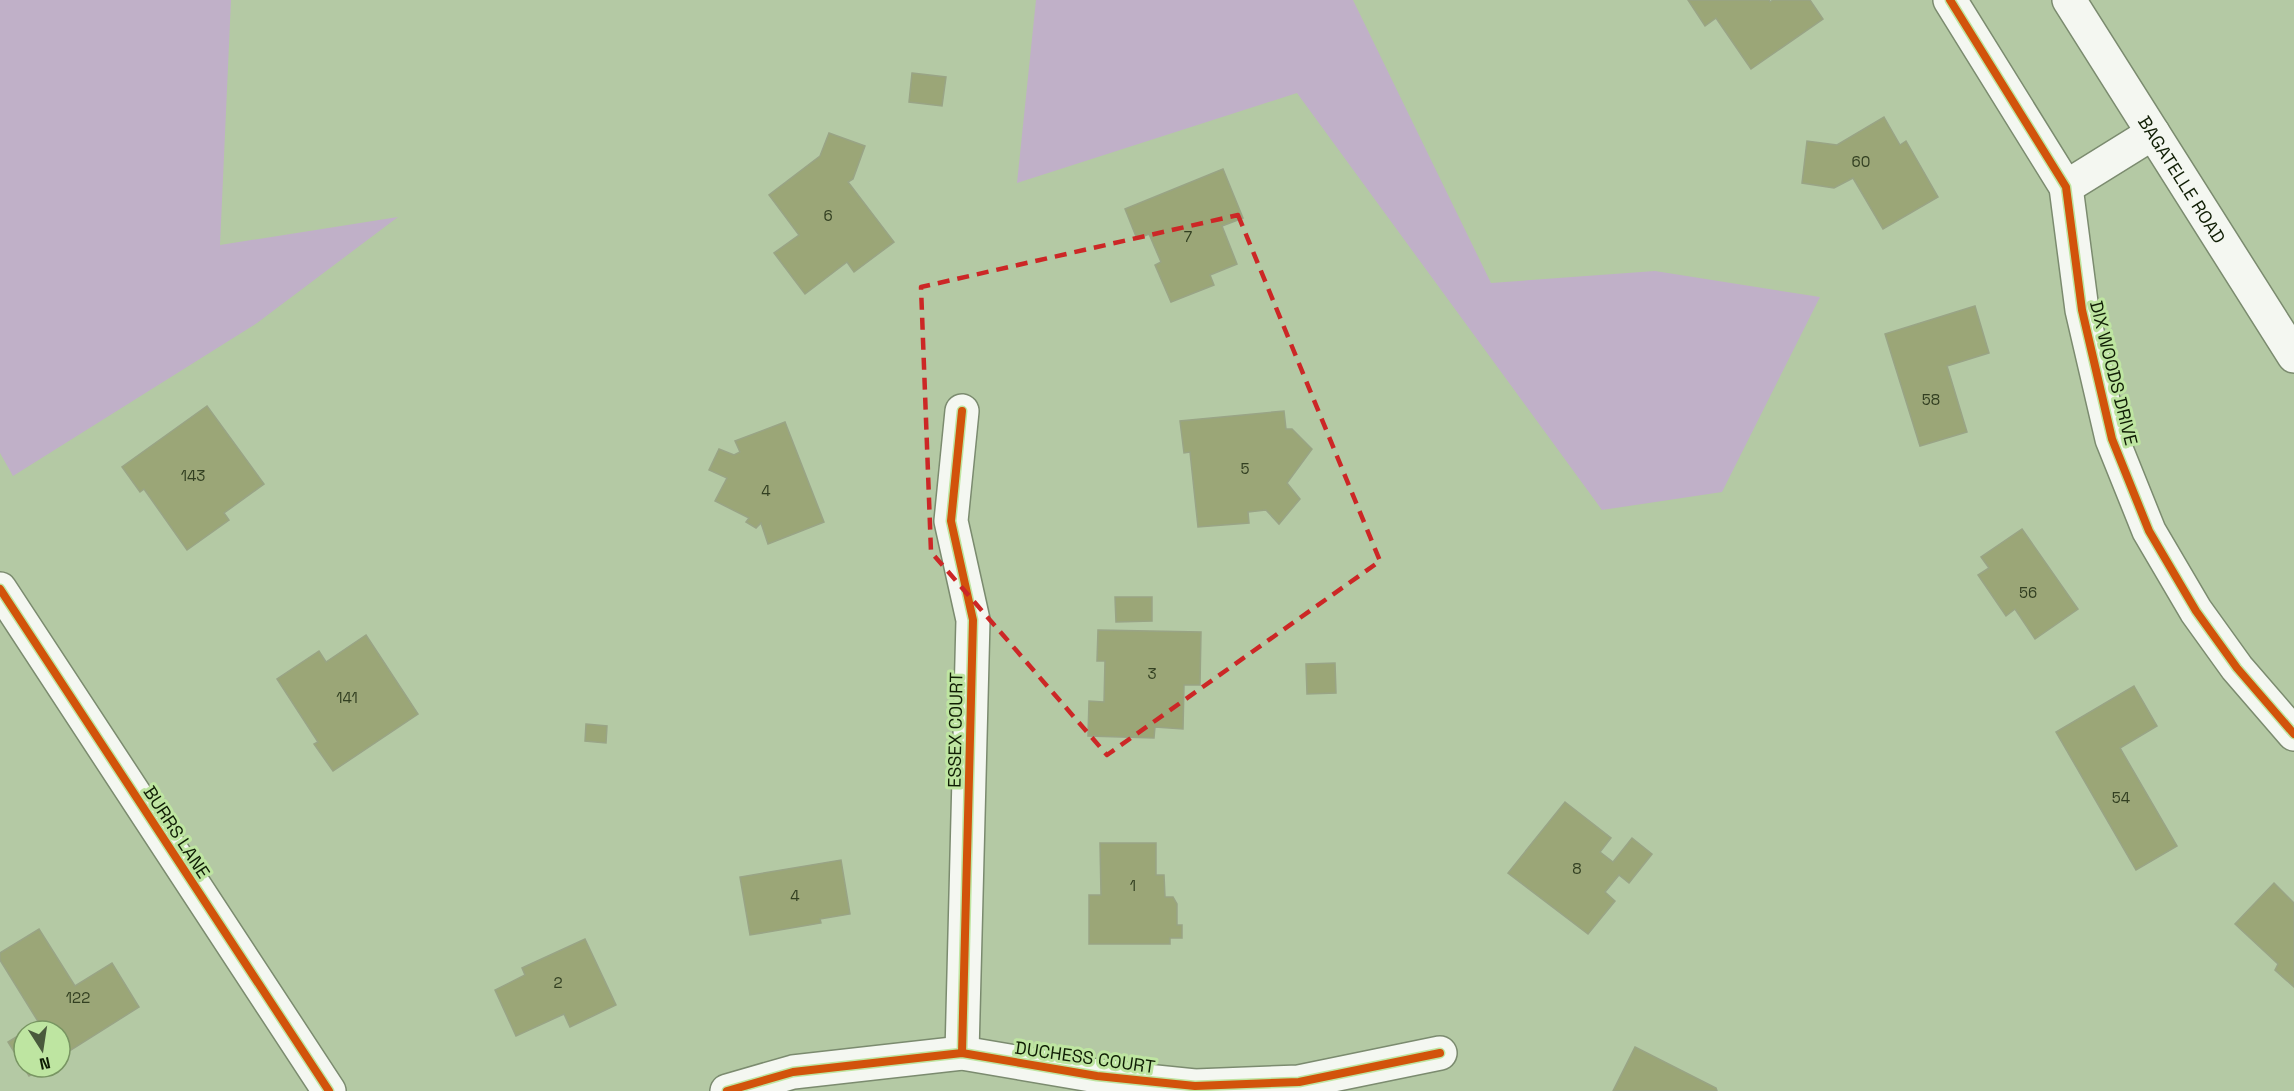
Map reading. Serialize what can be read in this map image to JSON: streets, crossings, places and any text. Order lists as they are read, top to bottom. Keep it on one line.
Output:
{"streets":{"street":["BAGATELLE ROAD","DIX WOODS DRIVE","ESSEX COURT","BURRS LANE","DUCHESS COURT"]},"crossings":[["ESSEX COURT","DUCHESS COURT"]],"house_numbers":["60","6","7","58","5","143","4","56","3","141","54","8","1","4","2","122"],"north":"bottom"}
